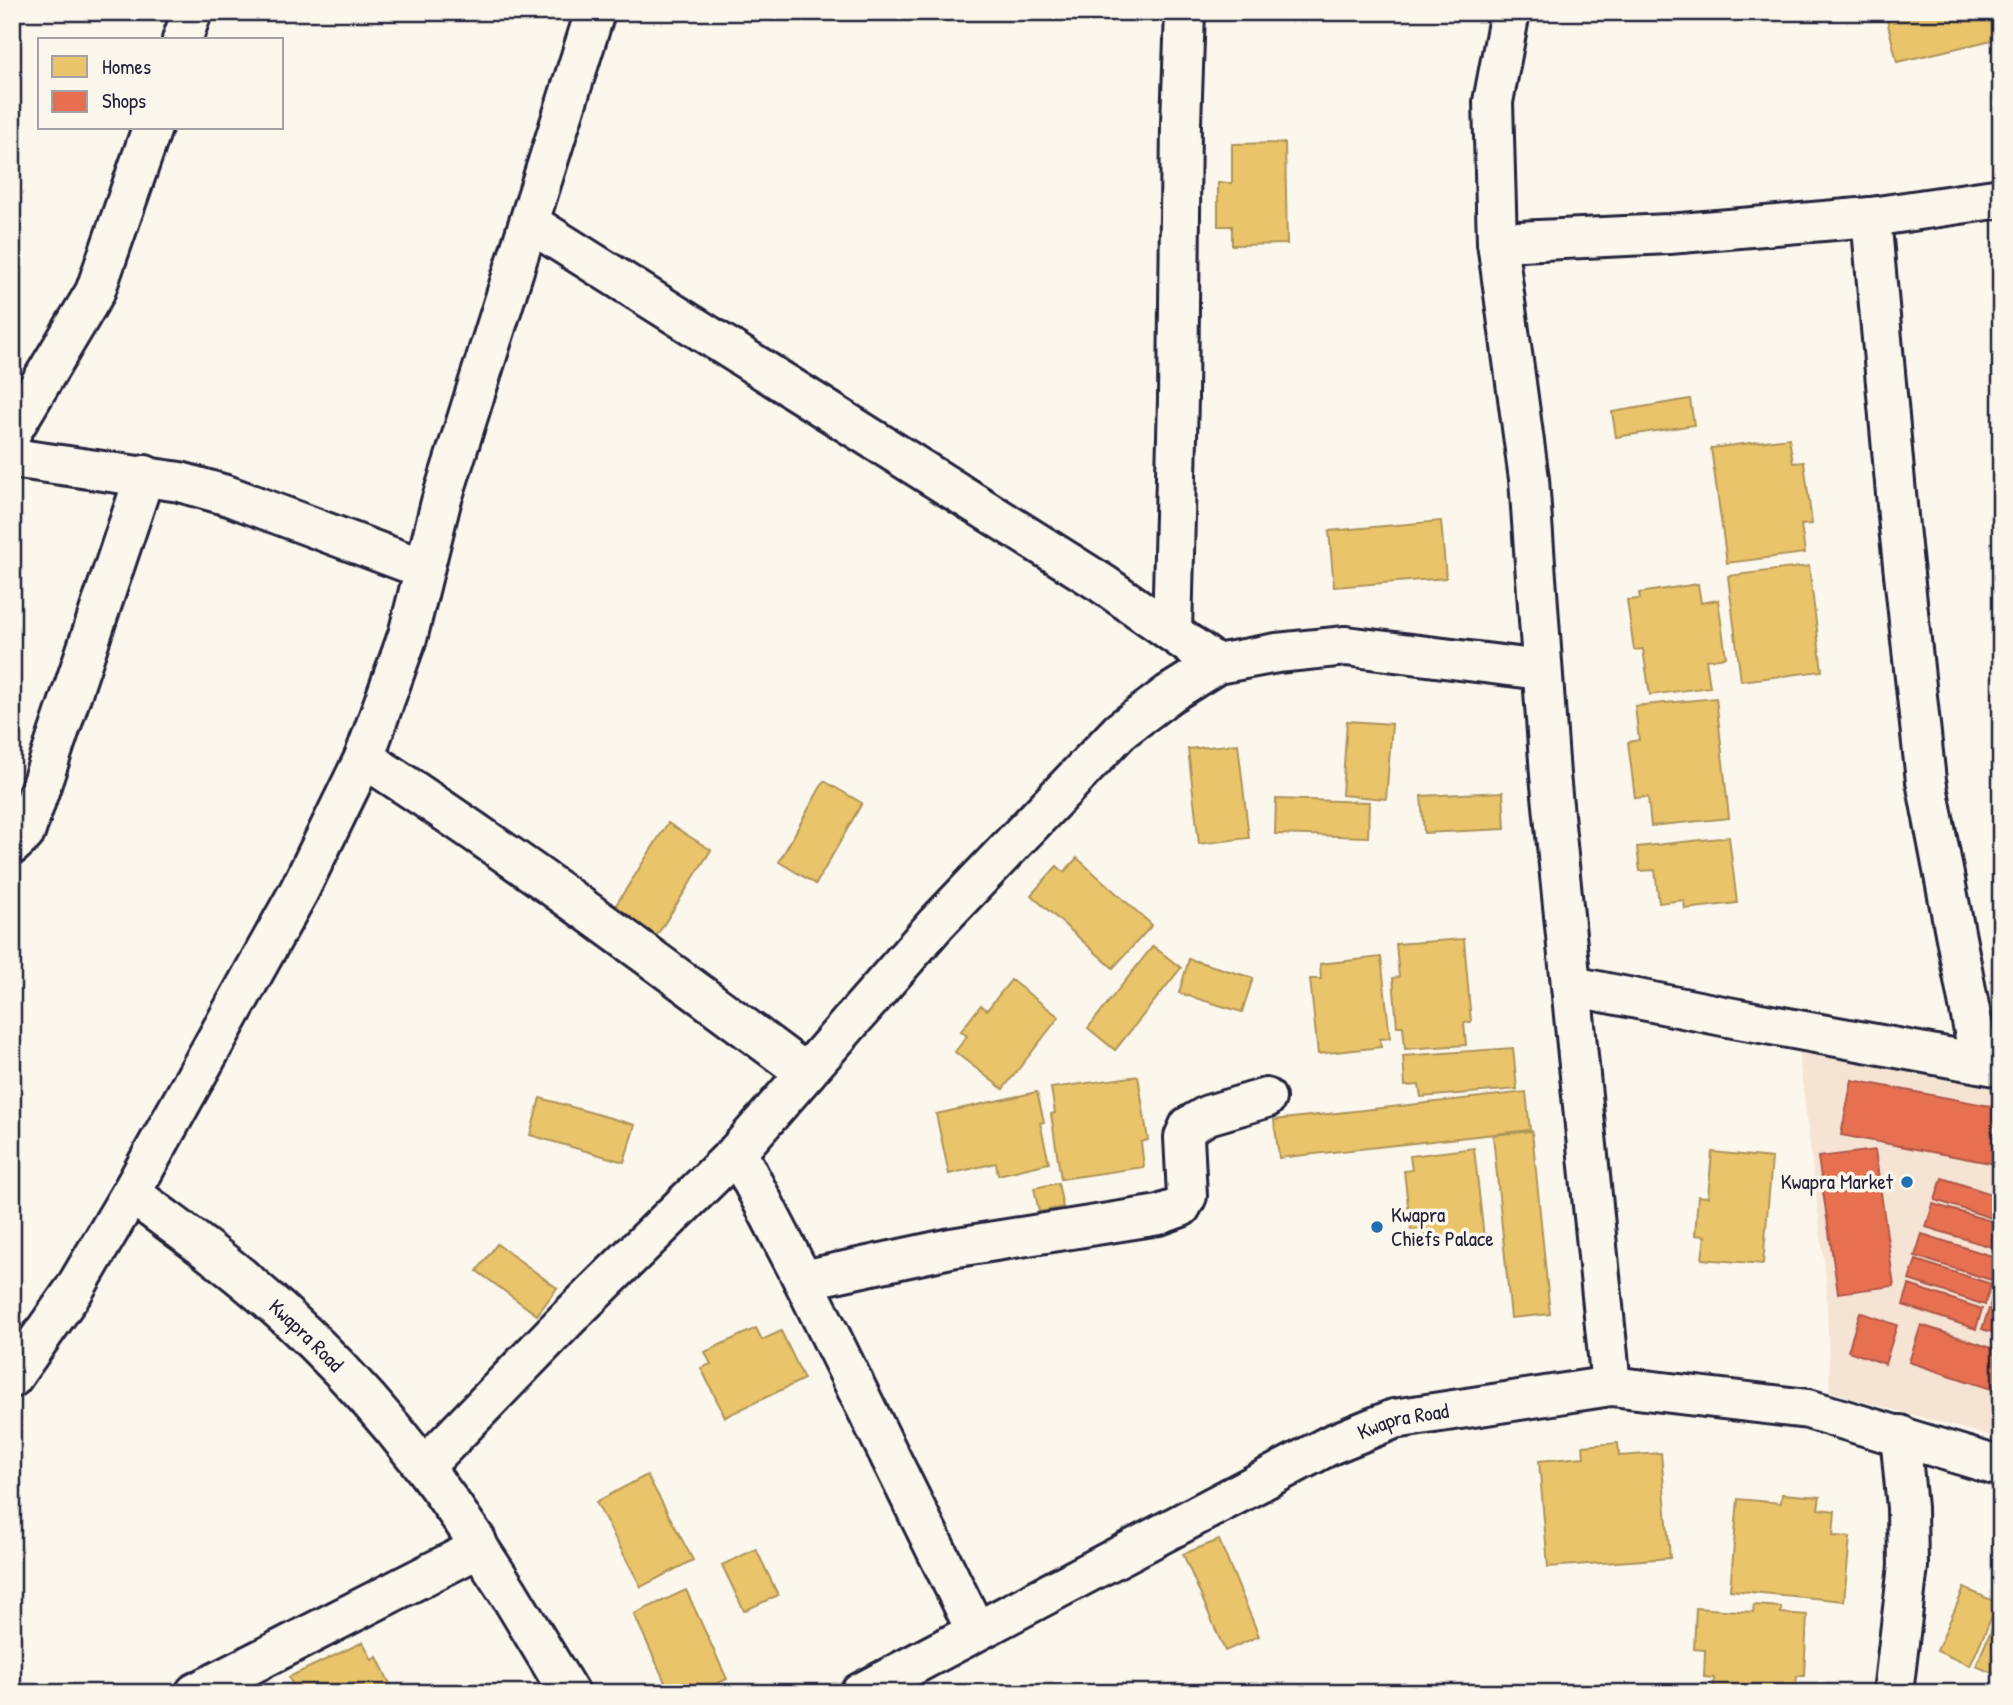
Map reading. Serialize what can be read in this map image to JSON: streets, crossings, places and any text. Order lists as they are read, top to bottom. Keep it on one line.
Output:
{"streets":{"street":["Kwapra Road"]},"places":["Kwapra Market","Kwapra Chiefs Palace"],"legend":["Homes","Shops"]}
